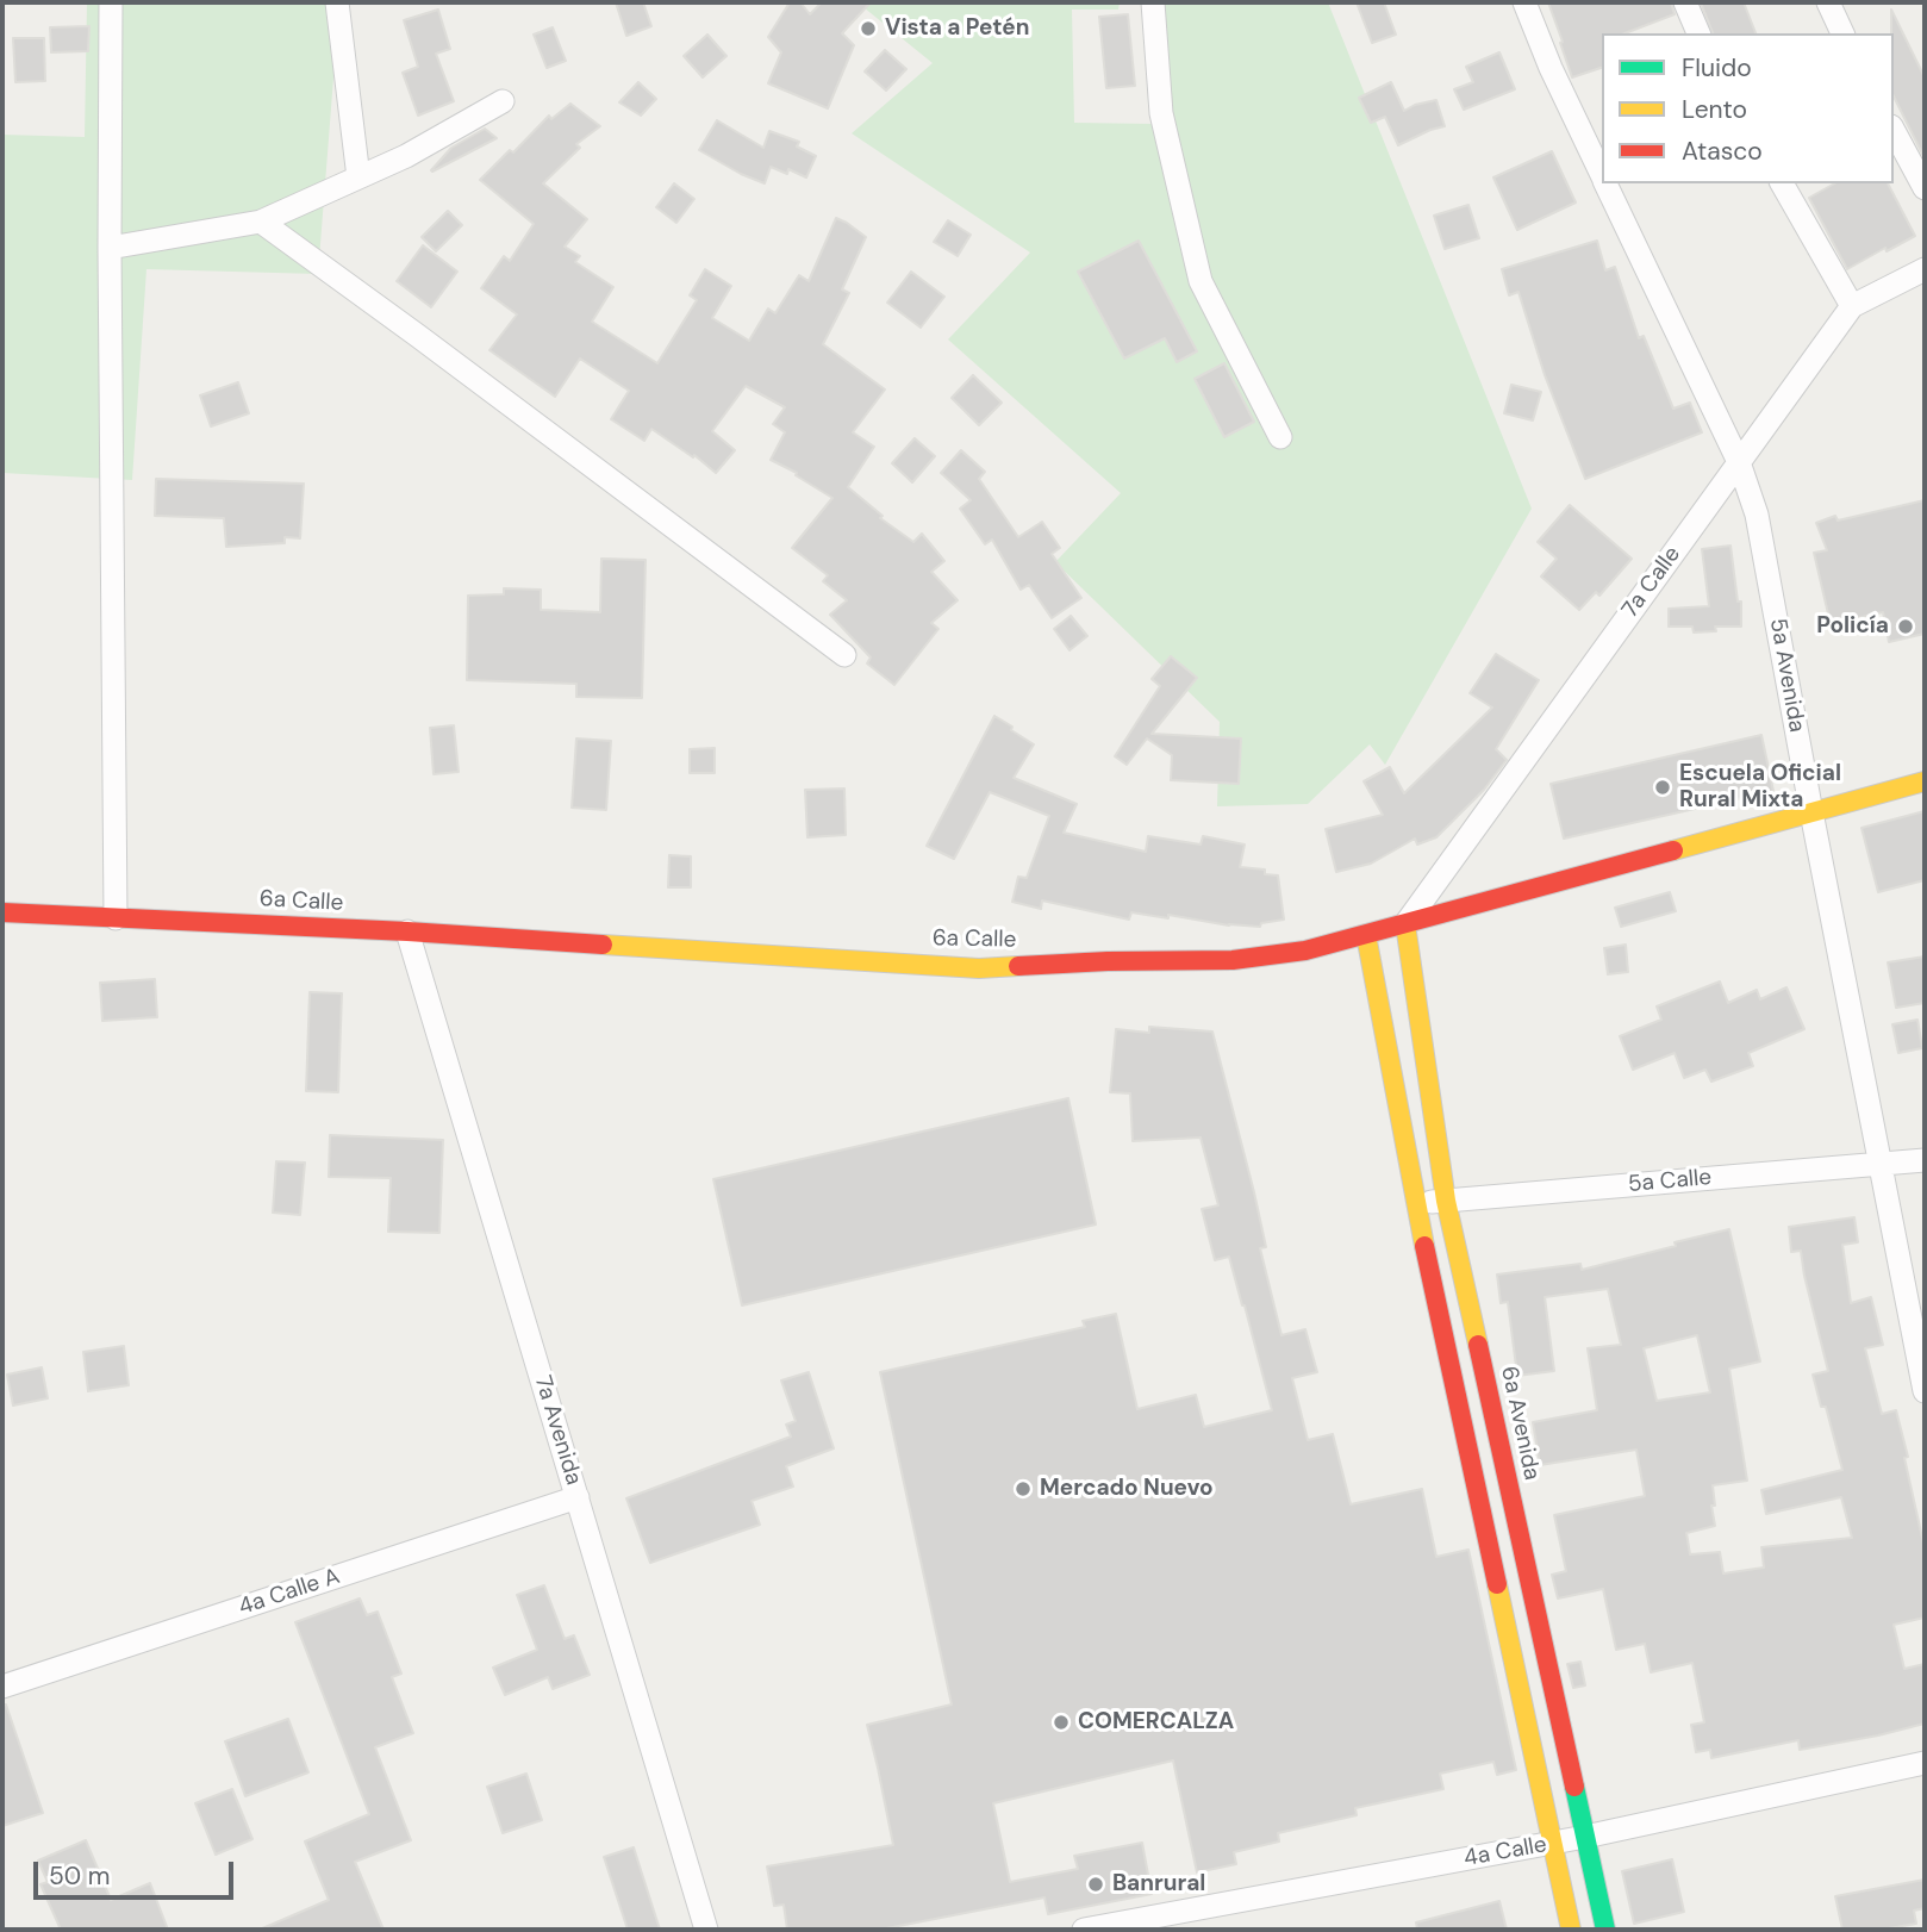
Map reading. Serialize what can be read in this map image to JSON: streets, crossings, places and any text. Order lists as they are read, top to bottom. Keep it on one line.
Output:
{"streets":{"street":["7a Calle","5a Avenida","6a Calle","5a Calle","6a Avenida","7a Avenida","4a Calle A","4a Calle"]},"crossings":[["7a Calle","5a Avenida"],["7a Calle","6a Calle"],["7a Calle","6a Avenida"],["5a Avenida","6a Calle"],["5a Avenida","5a Calle"],["6a Calle","6a Avenida"],["6a Calle","7a Avenida"],["5a Calle","6a Avenida"],["6a Avenida","4a Calle"],["7a Avenida","4a Calle A"]],"places":["Vista a Petén","Policía","Escuela Oficial Rural Mixta","Mercado Nuevo","COMERCALZA","Banrural"],"legend":["Fluido","Lento","Atasco"],"scale_bar":"50 m"}
